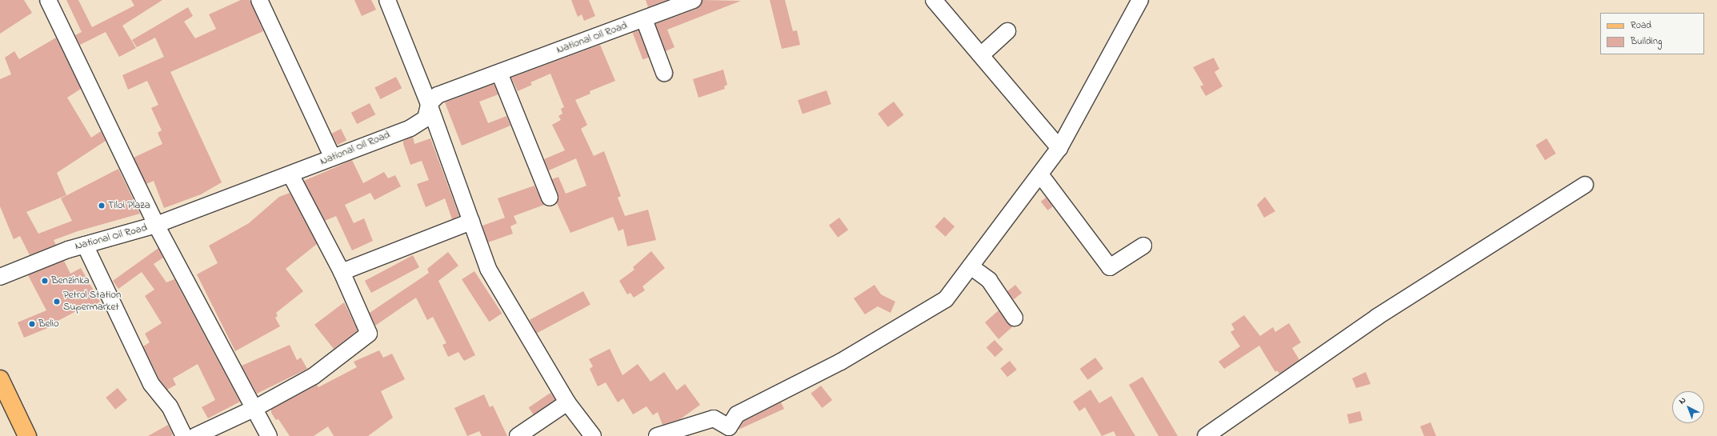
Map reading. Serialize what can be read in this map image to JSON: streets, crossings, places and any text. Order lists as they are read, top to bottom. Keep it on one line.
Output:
{"streets":{"street":["National Oil Road"]},"places":["Tiloi Plaza","Benzínka","Petrol Station Supermarket","Belio"],"legend":["Road","Building"],"north":"top left"}
